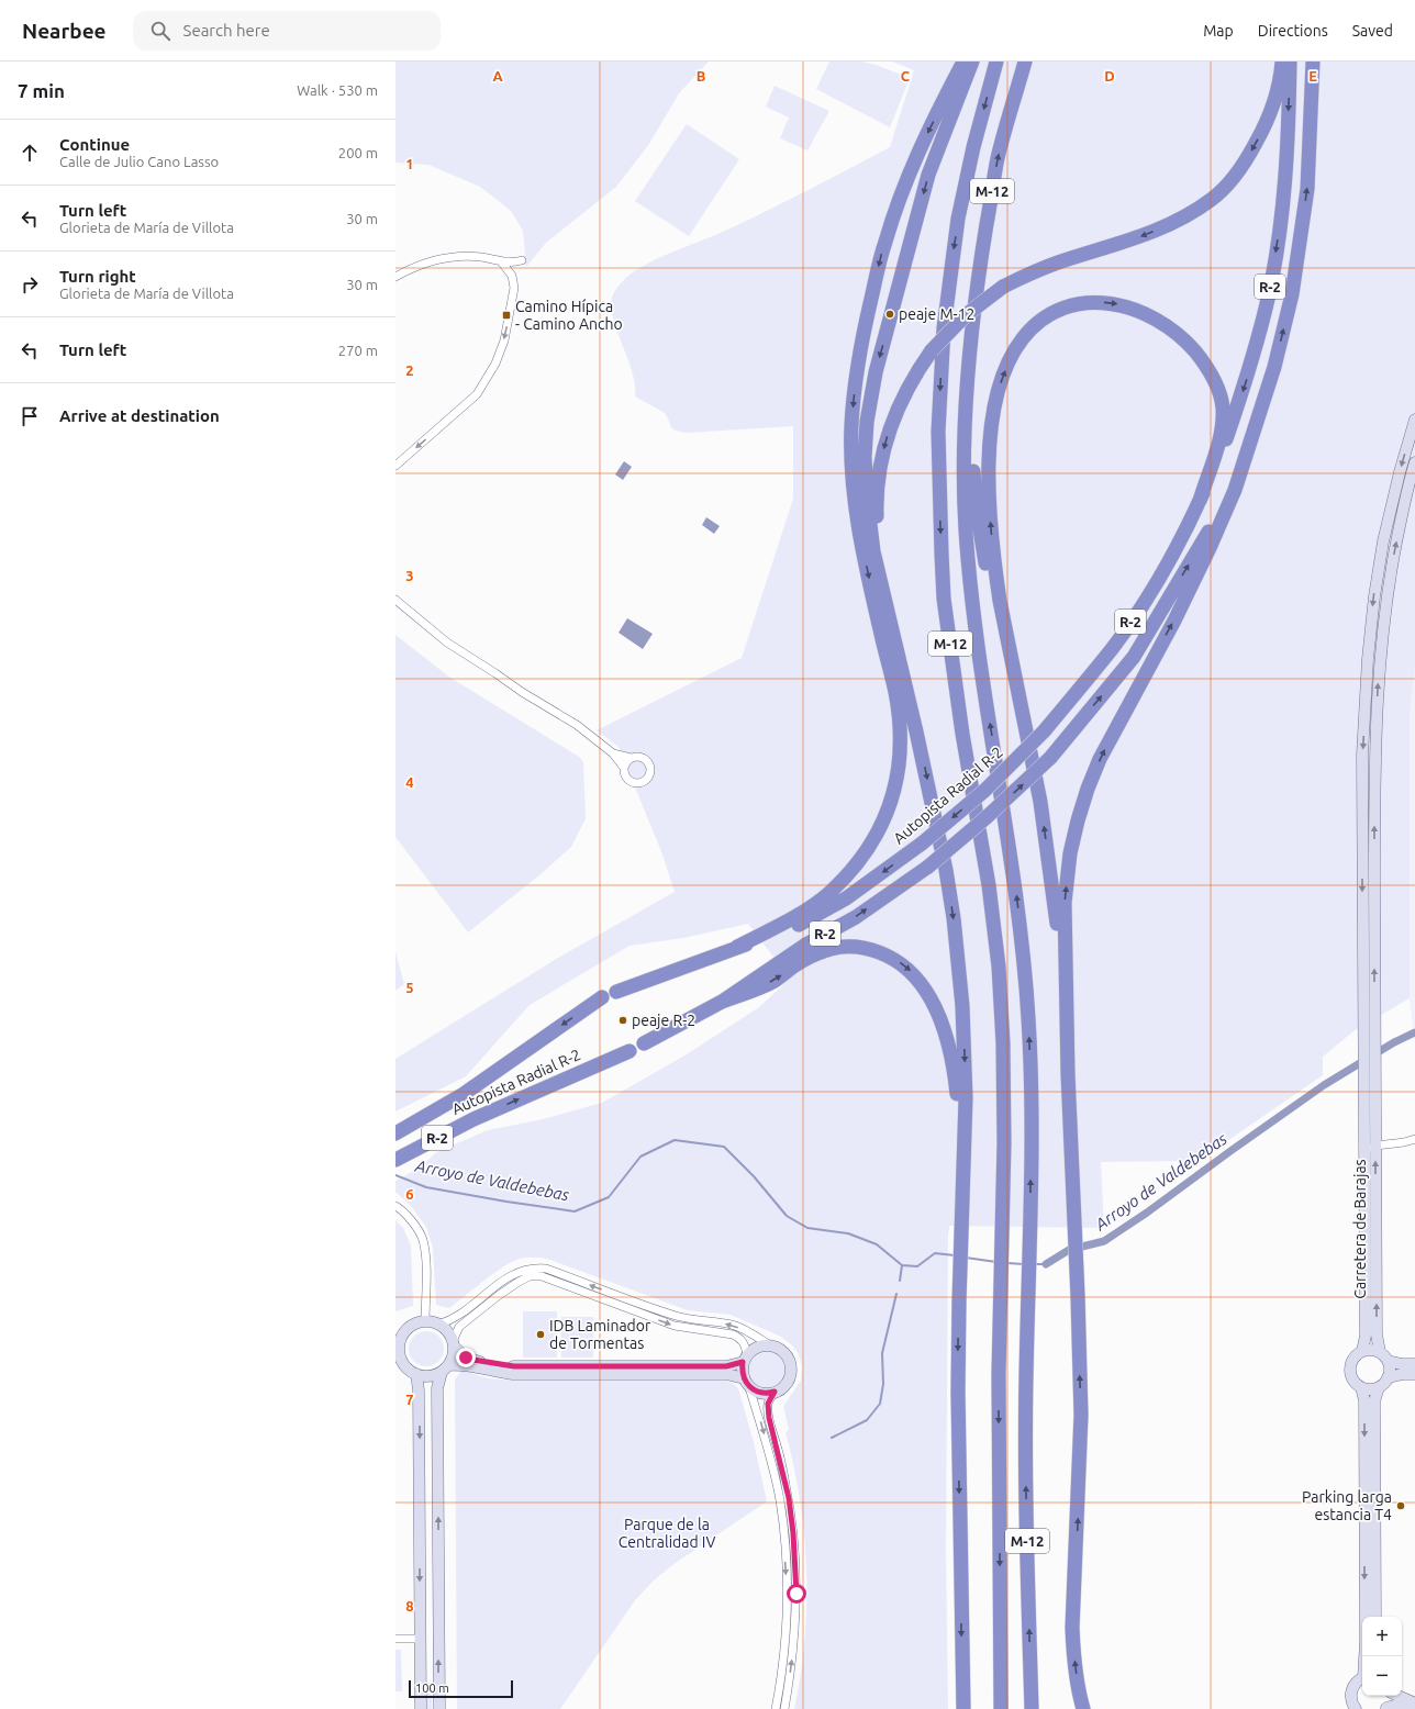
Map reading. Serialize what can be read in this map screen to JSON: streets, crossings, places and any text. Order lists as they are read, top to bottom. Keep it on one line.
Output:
{"streets":{"highway":["M-12","R-2","Autopista Radial R-2"],"street":["Carretera de Barajas"]},"crossings":[["R-2","Autopista Radial R-2"]],"water":["Arroyo de Valdebebas"],"parks":["Parque de la Centralidad IV"],"places":{"other":["peaje M-12","peaje R-2","IDB Laminador de Tormentas","Parking larga estancia T4"],"transit":["Camino Hípica - Camino Ancho"]},"scale_bar":"100 m","page":{"header":"Nearbee","search":"Search here","nav":["Map","Directions","Saved"],"heading":["7 min","Walk · 530 m"],"list":[["Continue","Calle de Julio Cano Lasso","200 m"],["Turn left","Glorieta de María de Villota","30 m"],["Turn right","Glorieta de María de Villota","30 m"],["Turn left","270 m"],"Arrive at destination"],"map_buttons":["+","−"],"scale":"100 m"},"grid":{"columns":["A","B","C","D","E"],"rows":["1","2","3","4","5","6","7","8"]}}
